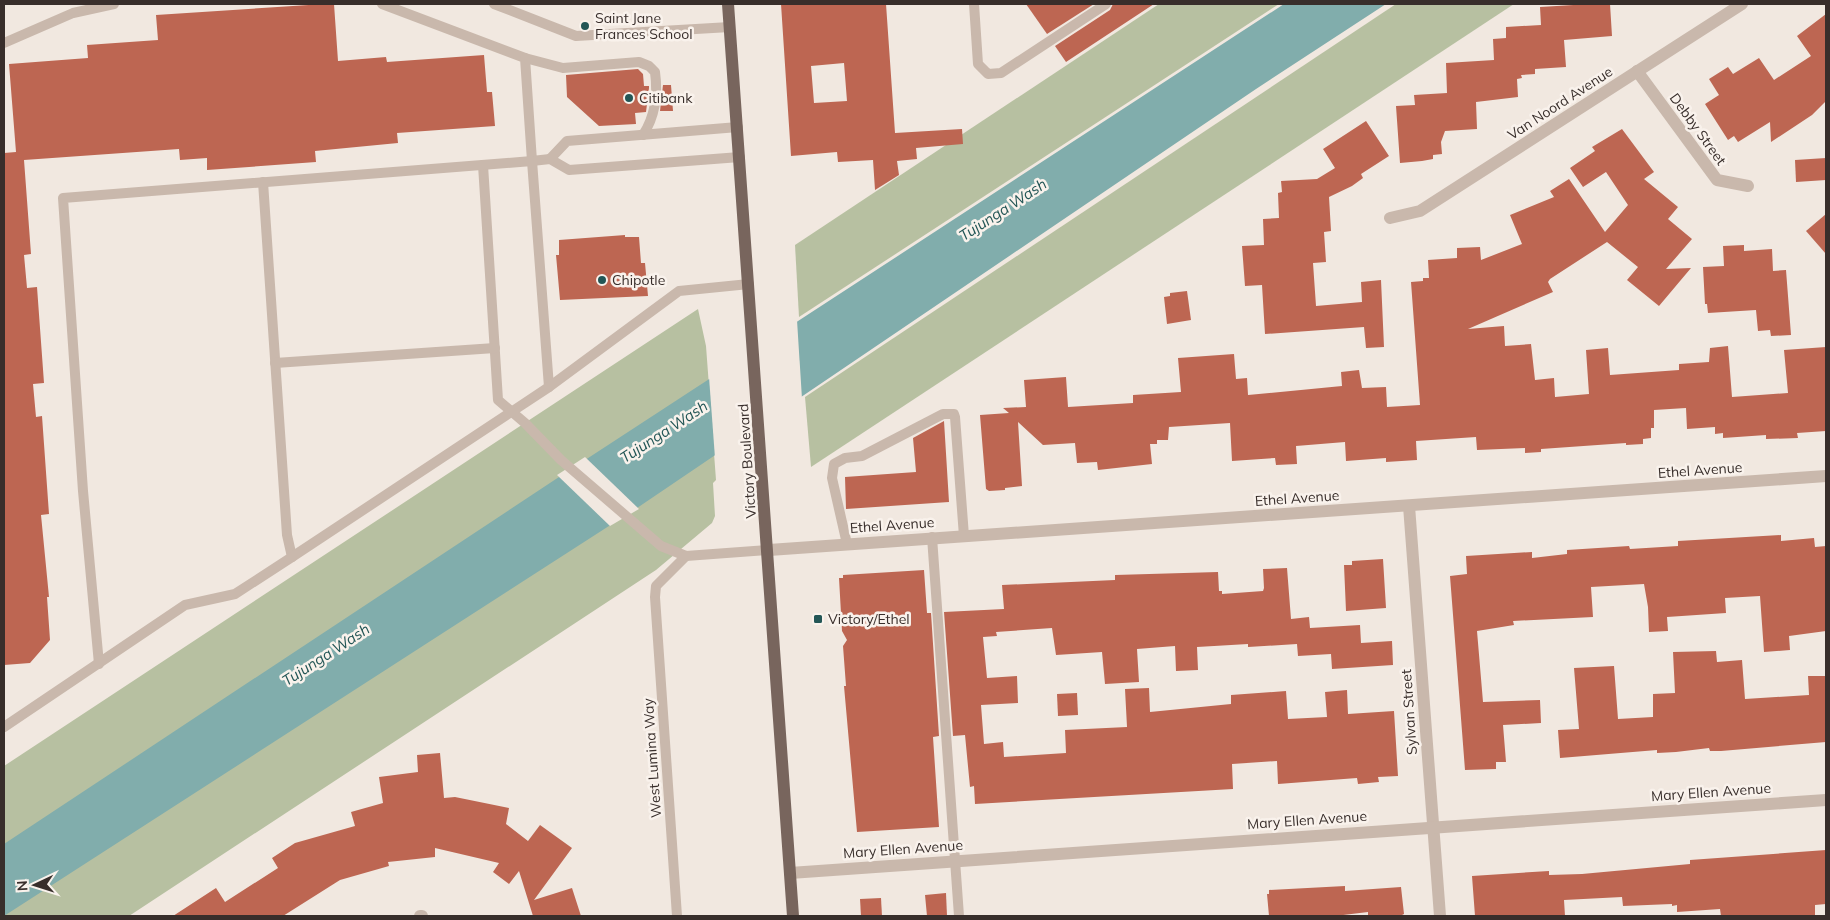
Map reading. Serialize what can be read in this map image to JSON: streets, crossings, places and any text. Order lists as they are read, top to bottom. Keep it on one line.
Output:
{"streets":{"main road":["Victory Boulevard"],"street":["Van Noord Avenue","Debby Street","Ethel Avenue","Sylvan Street","Mary Ellen Avenue"],"lane":["West Lumina Way"]},"crossings":[["Van Noord Avenue","Debby Street"],["Victory Boulevard","Ethel Avenue"],["Victory Boulevard","Mary Ellen Avenue"],["Ethel Avenue","Sylvan Street"],["Sylvan Street","Mary Ellen Avenue"]],"water":["Tujunga Wash"],"places":{"other":["Saint Jane Frances School","Citibank","Chipotle"],"transit":["Victory/Ethel"]},"north":"left"}
